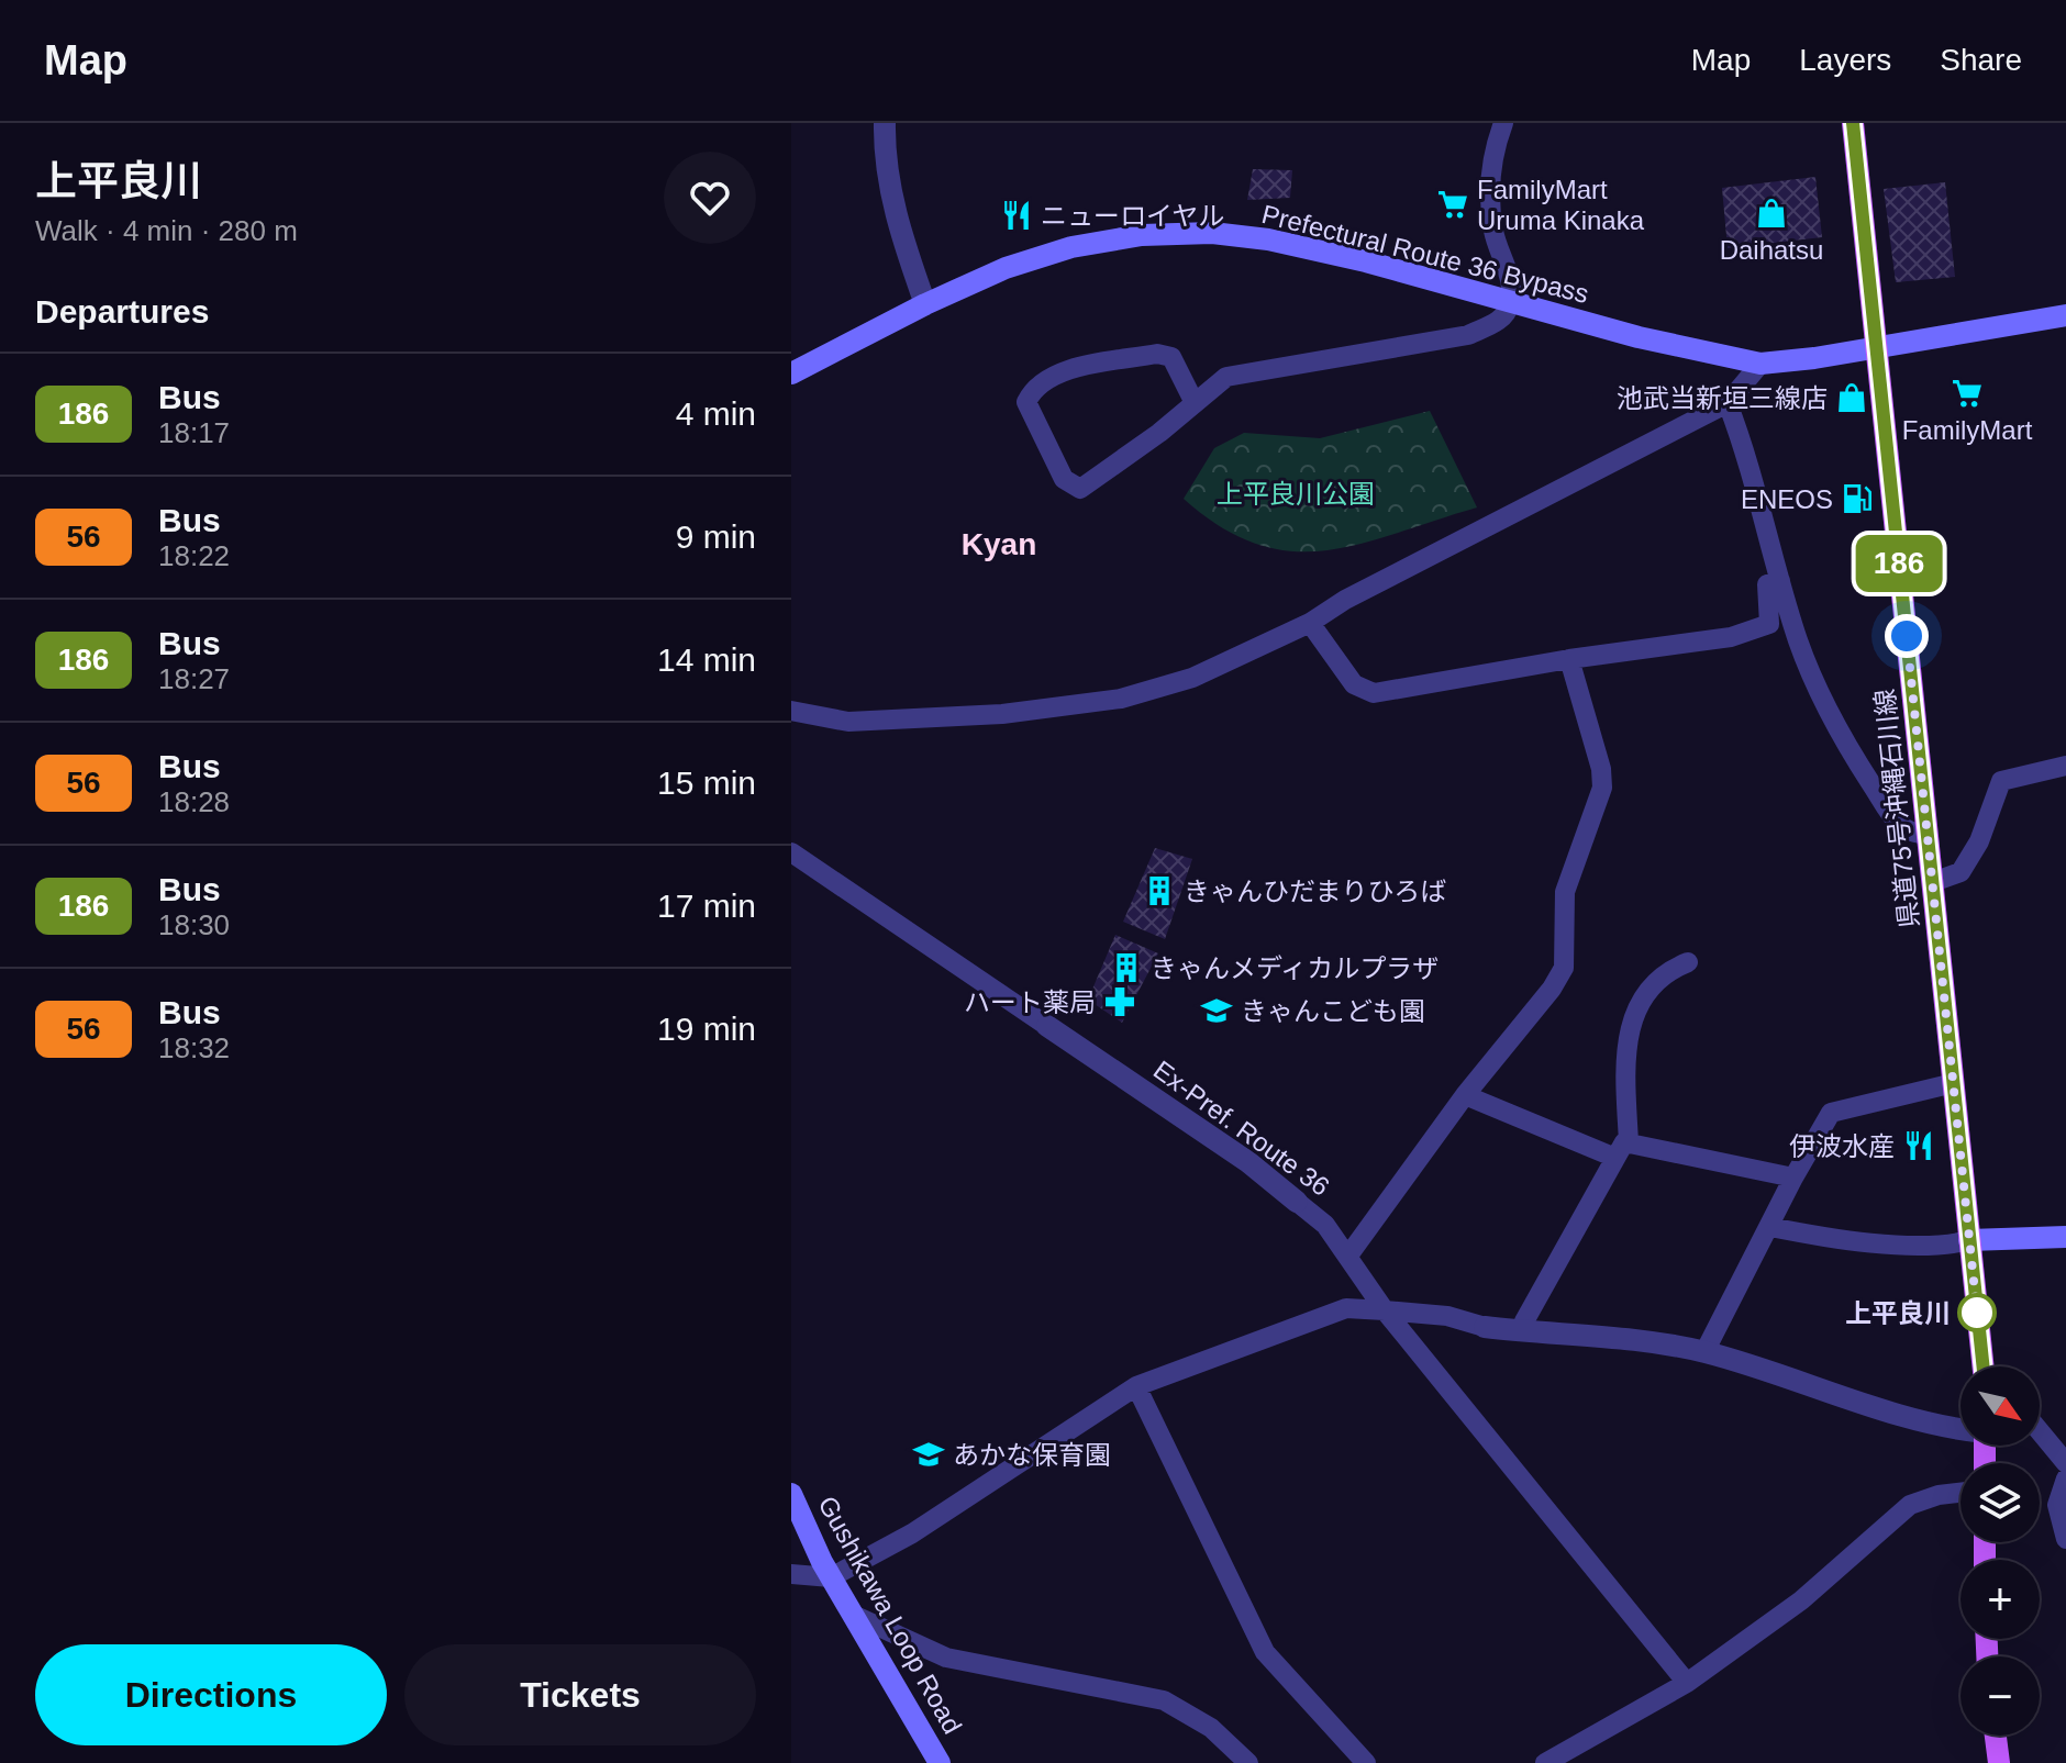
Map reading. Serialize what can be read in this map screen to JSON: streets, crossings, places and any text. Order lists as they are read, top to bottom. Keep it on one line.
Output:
{"streets":{"main road":["Prefectural Route 36 Bypass","県道75号沖縄石川線","Gushikawa Loop Road"],"street":["Ex-Pref. Route 36"]},"crossings":[["Prefectural Route 36 Bypass","県道75号沖縄石川線"]],"districts":["Kyan"],"parks":["上平良川公園"],"places":{"supermarket":["FamilyMart Uruma Kinaka","FamilyMart"],"shop":["Daihatsu","池武当新垣三線店"],"restaurant":["ニューロイヤル","伊波水産"],"fuel station":["ENEOS"],"building":["きゃんひだまりひろば","きゃんメディカルプラザ"],"pharmacy":["ハート薬局"],"school or university":["きゃんこども園","あかな保育園"],"other":["上平良川"]},"lines":["bus line 186"],"north":"bottom right","page":{"header":"Map","nav":["Map","Layers","Share"],"heading":[["上平良川","Walk · 4 min · 280 m"],"Departures"],"on_map":"186","list":[{"mark":"186","name":"Bus","note":"18:17","value":"4 min"},{"mark":"56","name":"Bus","note":"18:22","value":"9 min"},{"mark":"186","name":"Bus","note":"18:27","value":"14 min"},{"mark":"56","name":"Bus","note":"18:28","value":"15 min"},{"mark":"186","name":"Bus","note":"18:30","value":"17 min"},{"mark":"56","name":"Bus","note":"18:32","value":"19 min"}],"map_buttons":["+","−"],"buttons":["Directions","Tickets"]}}
